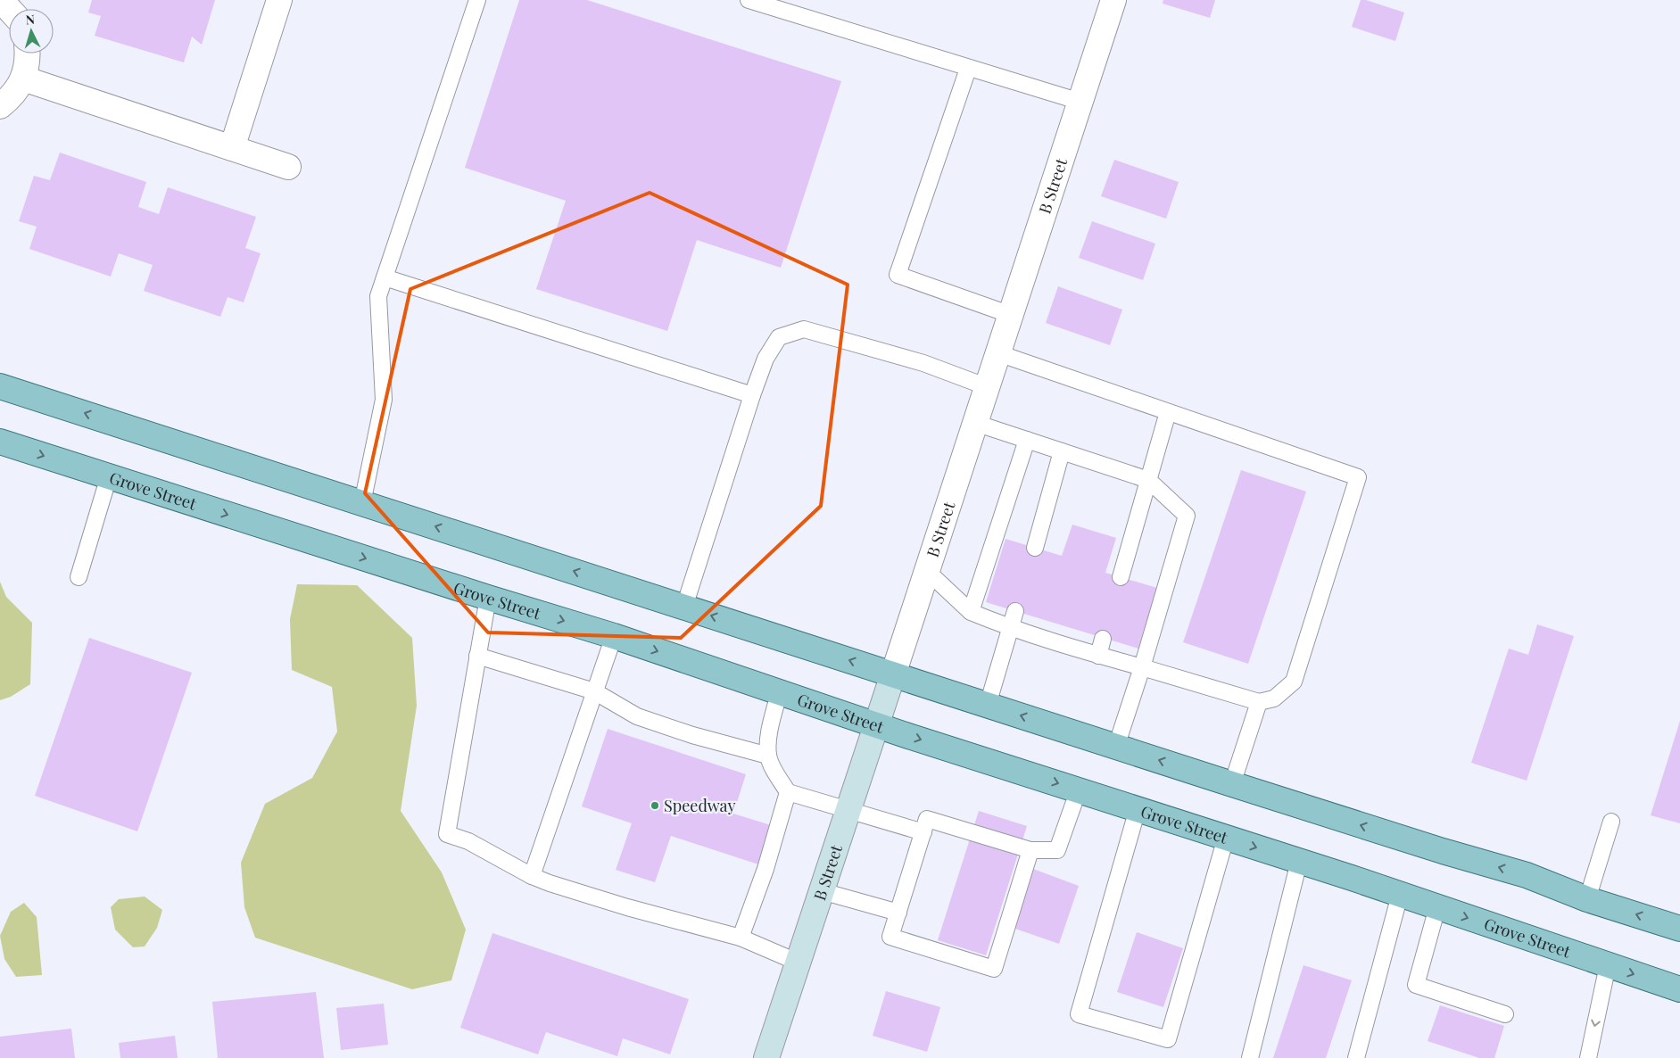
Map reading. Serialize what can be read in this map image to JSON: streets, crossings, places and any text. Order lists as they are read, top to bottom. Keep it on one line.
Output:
{"streets":{"main road":["B Street","Grove Street"]},"crossings":[["B Street","Grove Street"]],"places":["Speedway"],"north":"top"}
